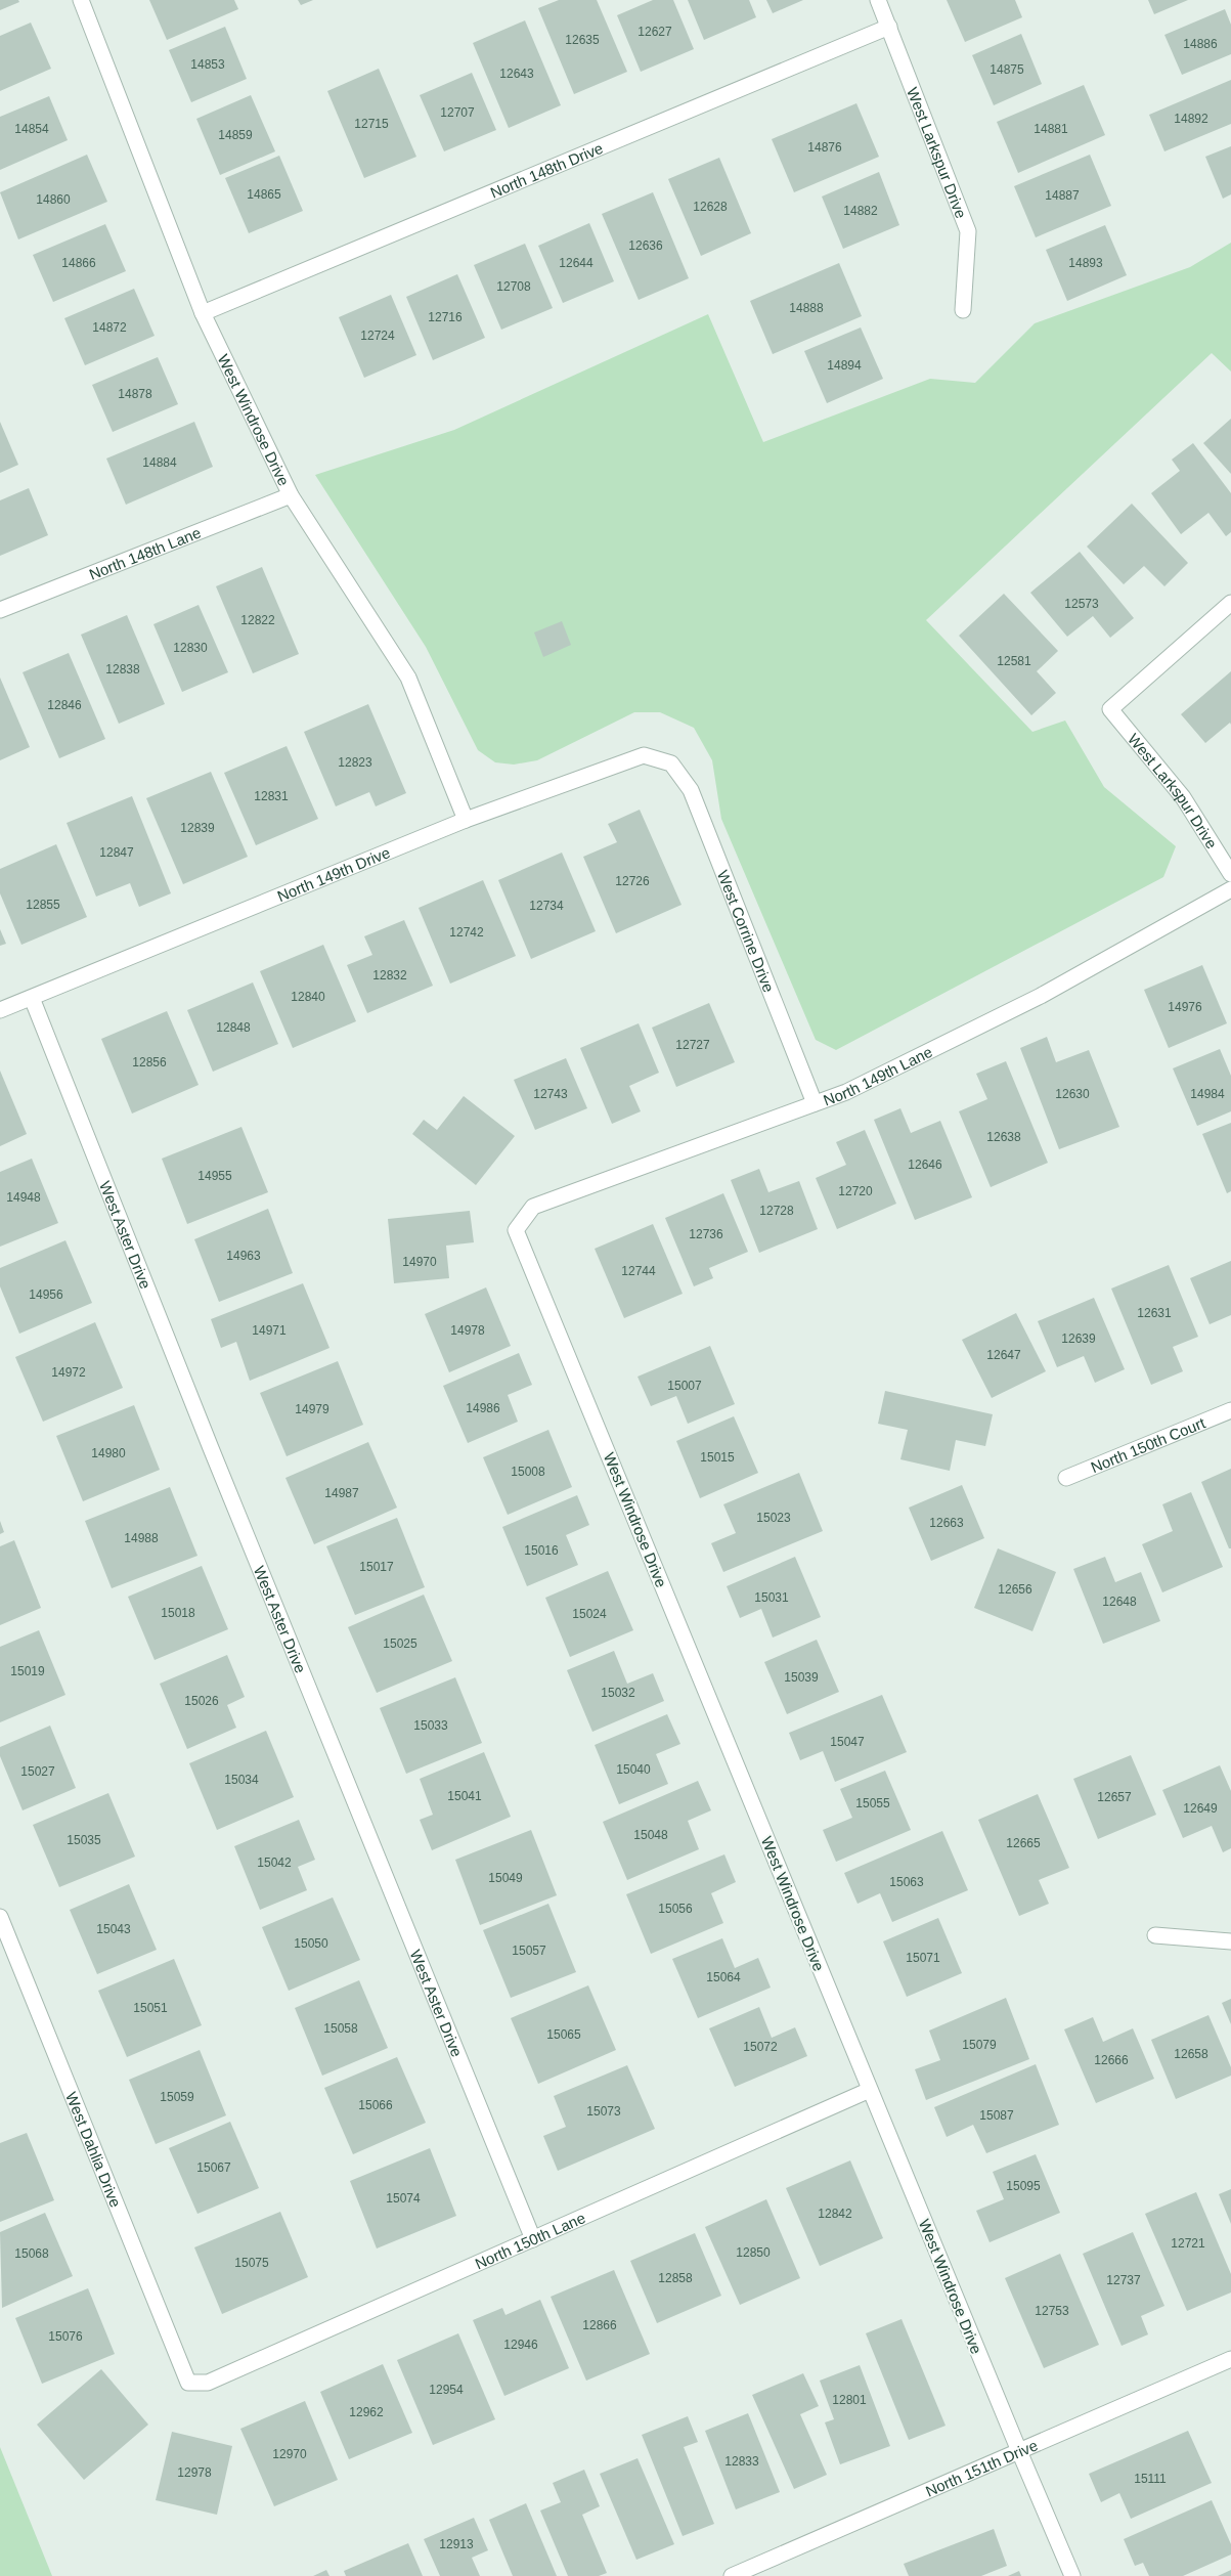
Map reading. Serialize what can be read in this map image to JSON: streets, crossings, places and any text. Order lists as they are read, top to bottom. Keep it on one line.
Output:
{"streets":{"street":["West Larkspur Drive","North 148th Drive","West Windrose Drive","North 148th Lane","North 149th Drive","West Corrine Drive","North 149th Lane","West Aster Drive","North 150th Court","West Dahlia Drive","North 150th Lane","North 151th Drive"]},"crossings":[["West Larkspur Drive","North 148th Drive"],["North 148th Drive","West Windrose Drive"],["West Windrose Drive","North 148th Lane"],["West Windrose Drive","North 149th Drive"],["West Windrose Drive","North 149th Lane"],["West Windrose Drive","North 150th Lane"],["West Windrose Drive","North 151th Drive"],["North 149th Drive","West Corrine Drive"],["North 149th Drive","West Aster Drive"],["West Corrine Drive","North 149th Lane"],["West Aster Drive","North 150th Lane"],["West Dahlia Drive","North 150th Lane"]],"house_numbers":["12627","12635","14886","14853","14875","12643","12707","14892","12715","14854","14881","14859","14876","14865","14887","14860","12628","14882","12636","14866","12644","14893","12708","14888","12716","14872","12724","14894","14878","14884","12573","12822","12830","12581","12838","12846","12823","12831","12839","12847","12726","12855","12734","12742","12832","12840","14976","12848","12727","12856","12743","12630","14984","12638","12646","14955","12720","14948","12728","12736","14963","14970","12744","14956","12631","14971","14978","12639","12647","14972","15007","14986","14979","14980","15015","15008","14987","15023","12663","14988","15016","15017","12656","15031","12648","15018","15024","15025","15019","15039","15032","15026","15033","15047","15040","15027","15034","15041","12657","15055","12649","15048","15035","12665","15042","15049","15063","15056","15043","15050","15057","15071","15064","15051","15058","15065","15079","15072","12658","12666","15059","15066","15073","15087","15067","15095","15074","12842","12721","12850","15068","15075","12858","12737","12753","12866","15076","12946","12954","12801","12962","12970","12833","12978","15111","12913"]}
